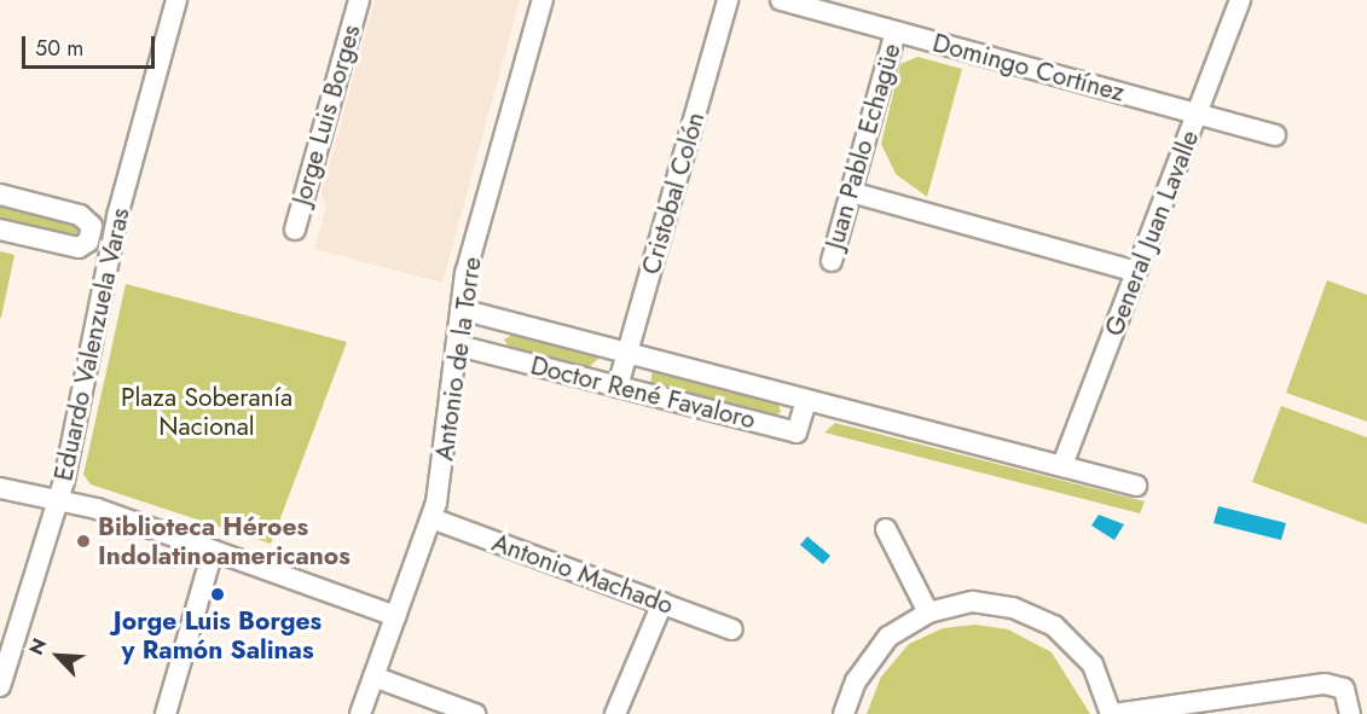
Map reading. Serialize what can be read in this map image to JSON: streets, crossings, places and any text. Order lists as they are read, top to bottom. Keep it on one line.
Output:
{"streets":{"street":["Domingo Cortínez","Jorge Luis Borges","Juan Pablo Echagüe","Cristobal Colón","General Juan Lavalle","Eduardo Valenzuela Varas","Antonio de la Torre","Doctor René Favaloro","Antonio Machado"]},"crossings":[["Domingo Cortínez","Juan Pablo Echagüe"],["Domingo Cortínez","General Juan Lavalle"],["Cristobal Colón","Doctor René Favaloro"],["General Juan Lavalle","Doctor René Favaloro"],["Antonio de la Torre","Doctor René Favaloro"],["Antonio de la Torre","Antonio Machado"]],"parks":["Plaza Soberanía Nacional"],"places":["Biblioteca Héroes Indolatinoamericanos","Jorge Luis Borges y Ramón Salinas"],"scale_bar":"50 m","north":"top left"}
